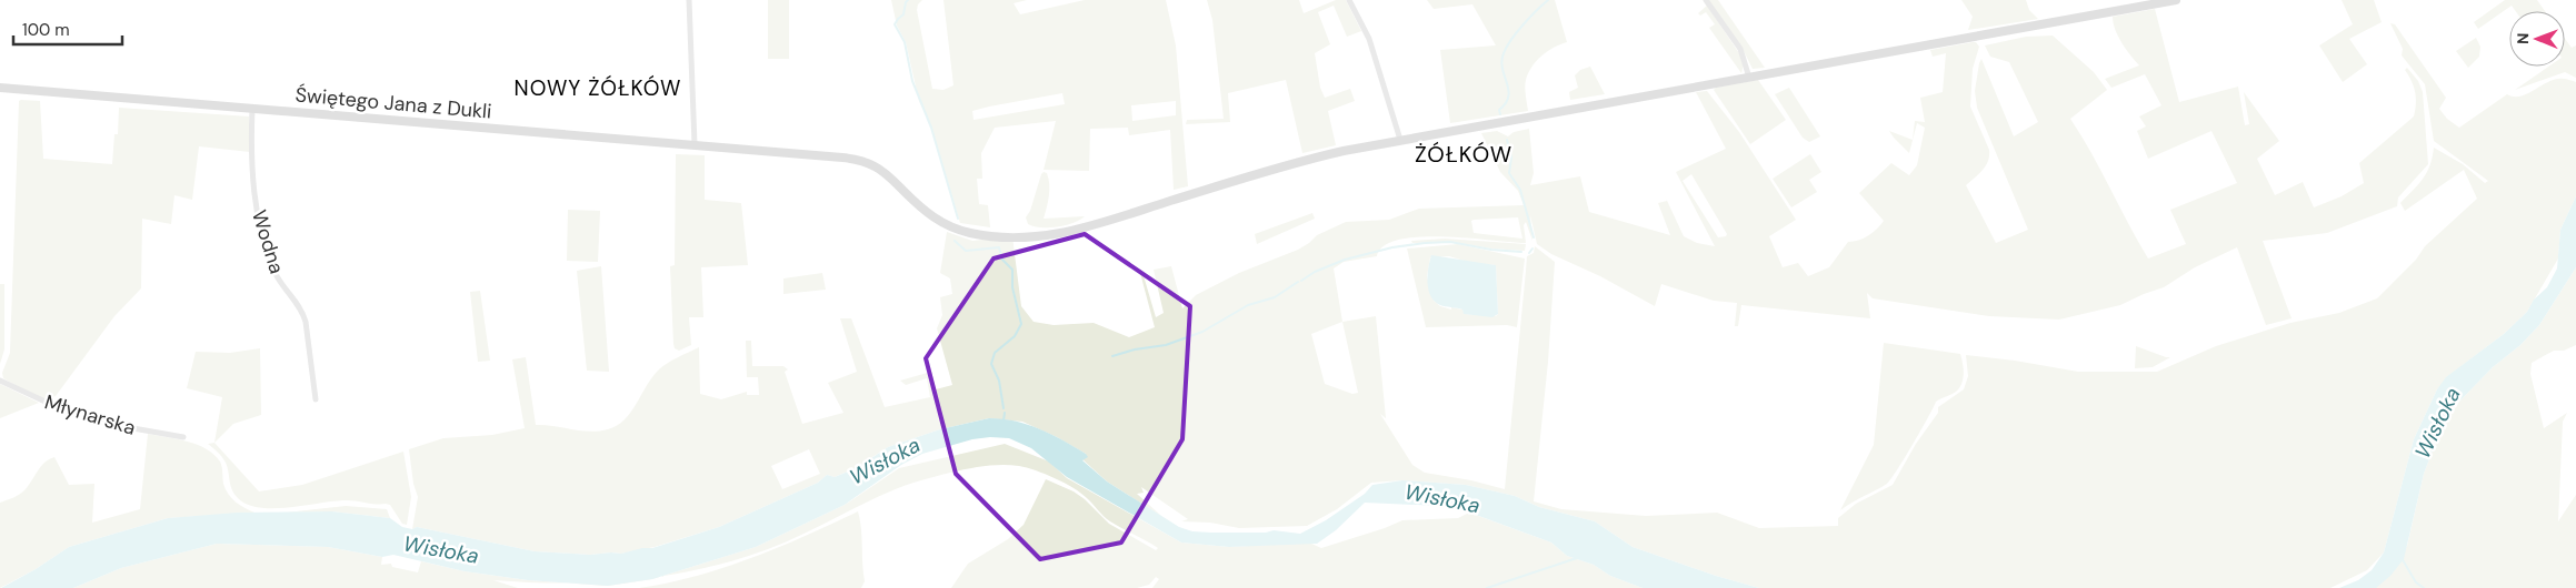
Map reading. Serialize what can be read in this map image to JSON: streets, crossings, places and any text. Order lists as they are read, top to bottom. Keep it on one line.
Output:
{"streets":{"main road":["Świętego Jana z Dukli"],"street":["Wodna","Młynarska"]},"crossings":[["Świętego Jana z Dukli","Wodna"]],"districts":["NOWY ŻÓŁKÓW","ŻÓŁKÓW"],"water":["Wisłoka"],"scale_bar":"100 m","north":"left"}
